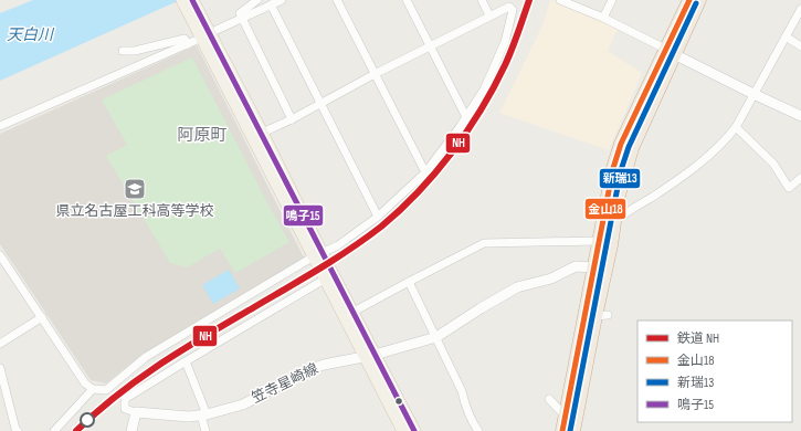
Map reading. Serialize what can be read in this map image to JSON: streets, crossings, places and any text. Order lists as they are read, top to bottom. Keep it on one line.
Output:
{"streets":{"main road":["笠寺星崎線"]},"districts":["阿原町"],"water":["天白川"],"places":{"school or university":["県立名古屋工科高等学校"]},"lines":["rail line NH","transit line 金山18","transit line 鳴子15","transit line 新瑞13"],"legend":["鉄道 NH","金山18","新瑞13","鳴子15"]}
